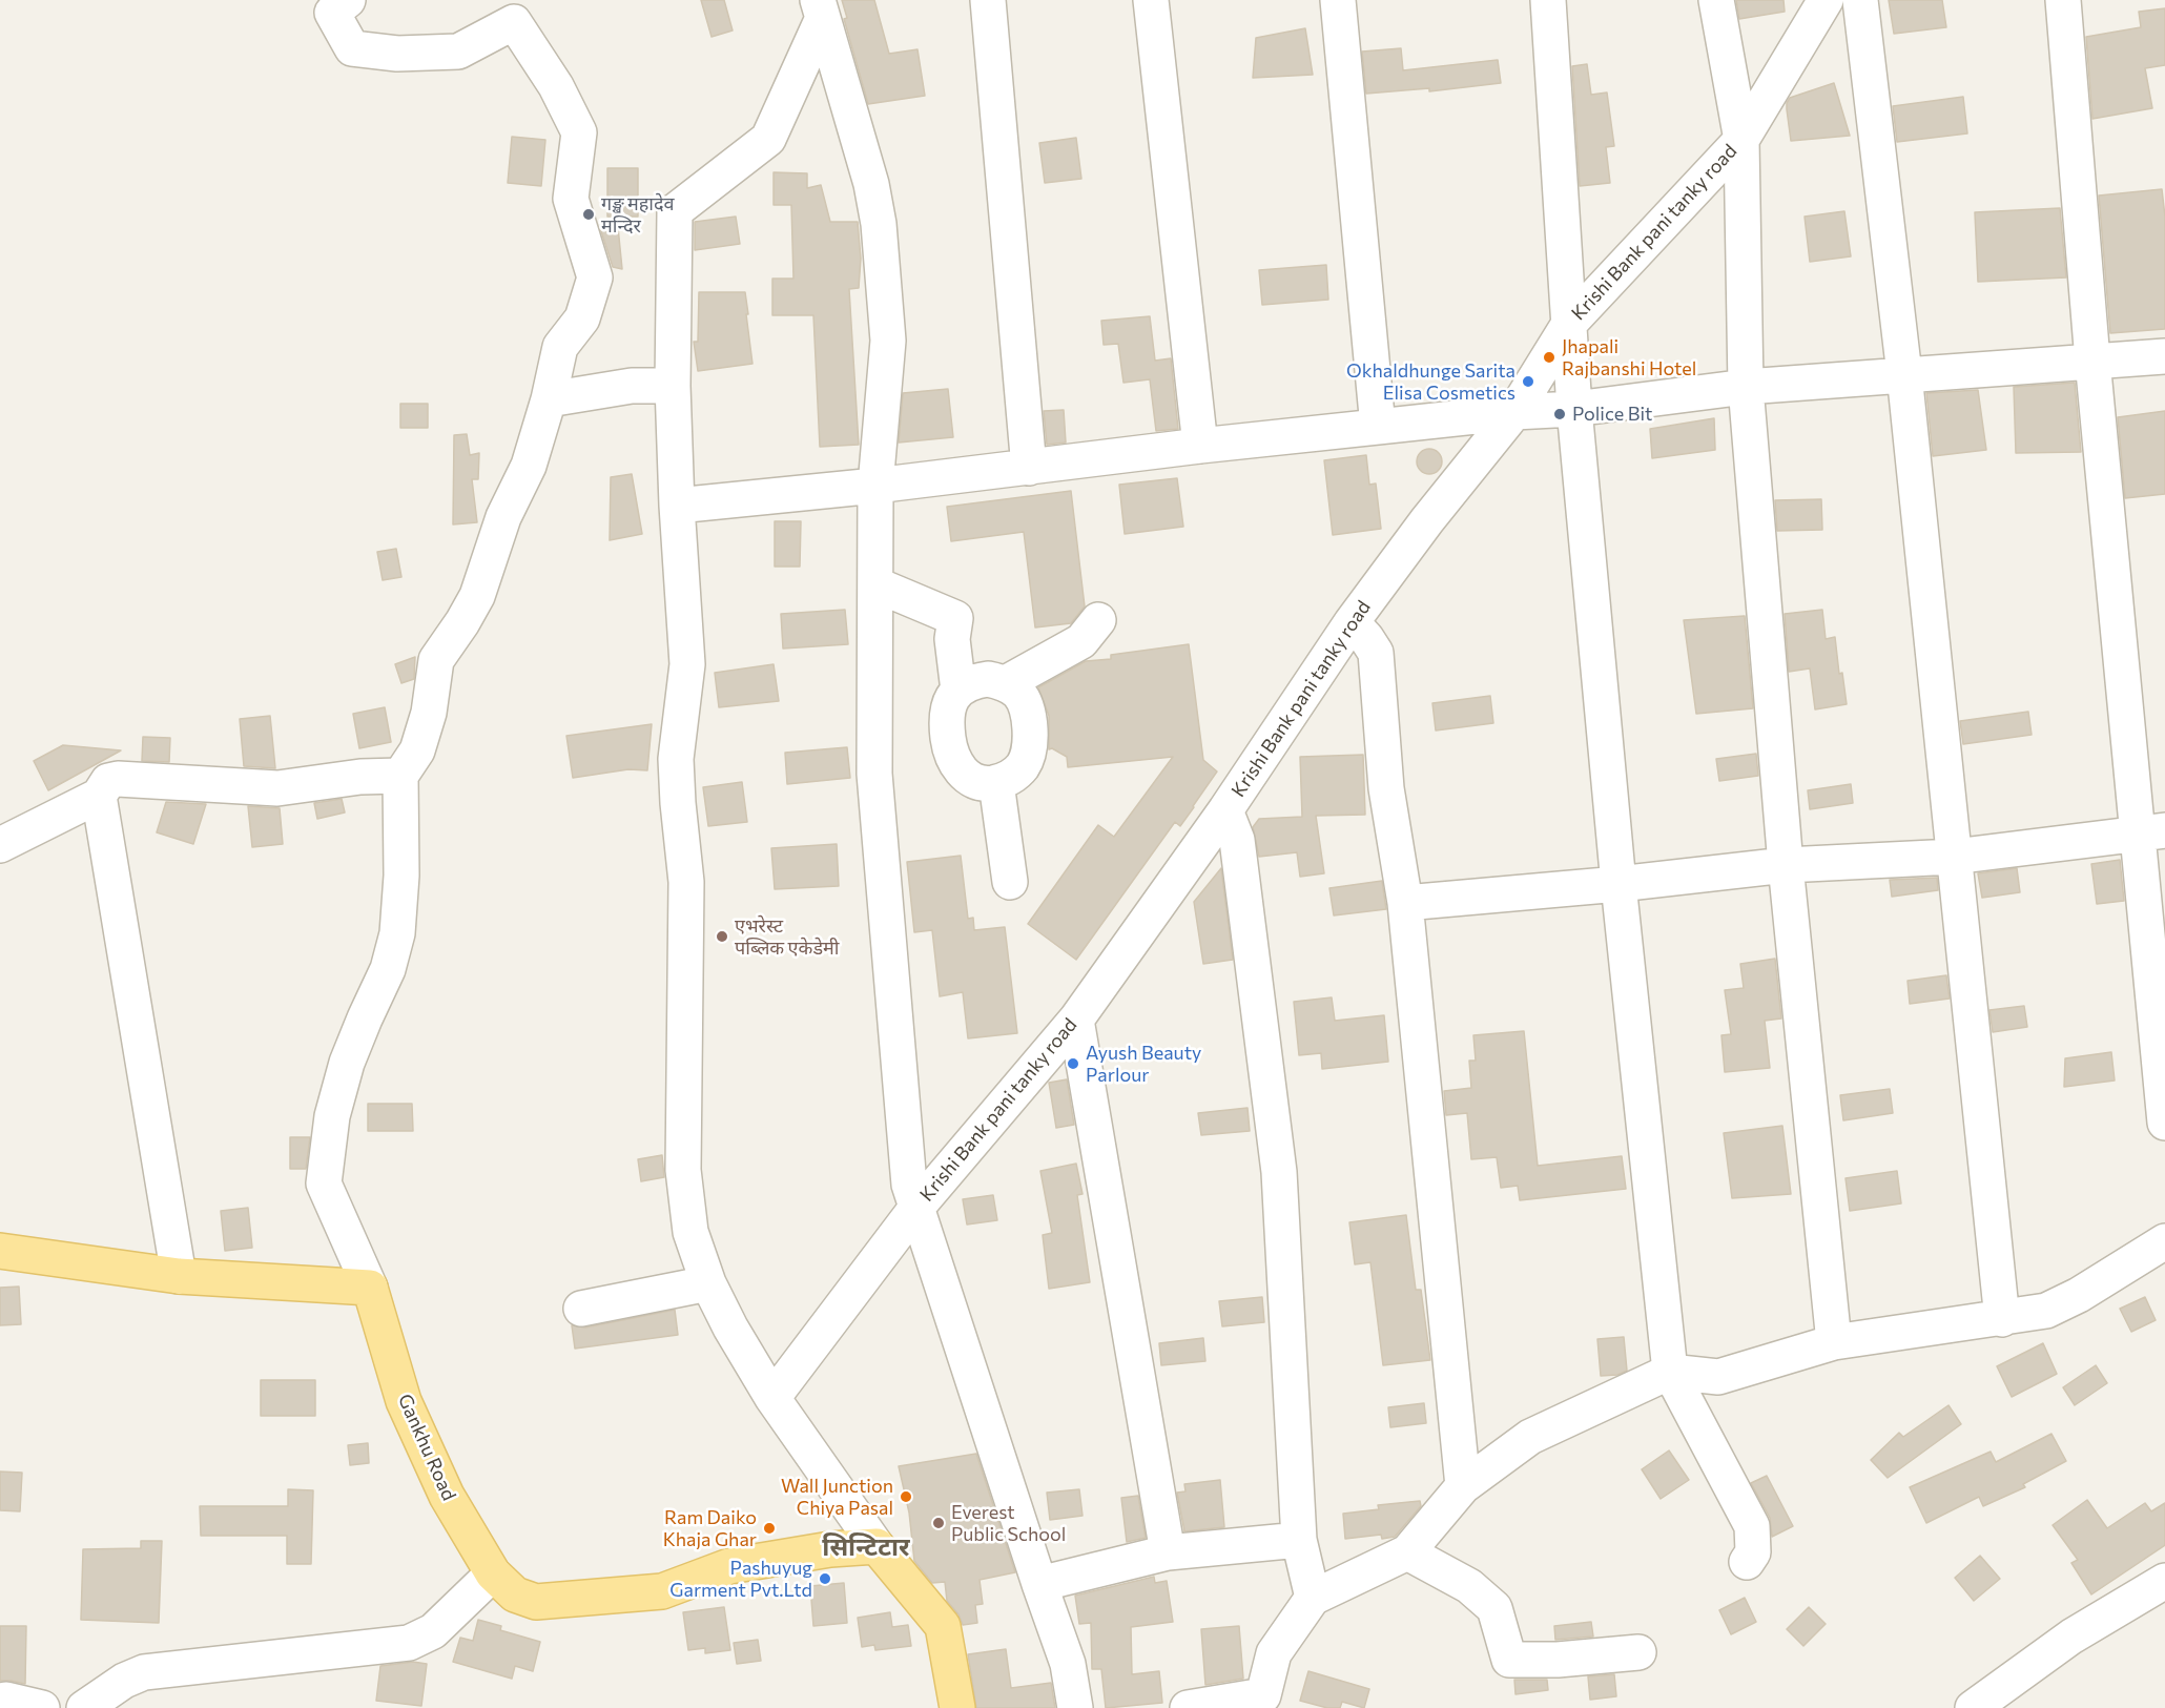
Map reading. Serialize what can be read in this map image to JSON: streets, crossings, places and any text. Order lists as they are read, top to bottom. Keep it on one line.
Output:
{"streets":{"main road":["Gankhu Road"],"street":["Krishi Bank pani tanky road"]},"districts":["सिन्टिटार"],"places":["गङ्खु महादेव मन्दिर","Jhapali Rajbanshi Hotel","Okhaldhunge Sarita Elisa Cosmetics","Police Bit","एभरेस्ट पब्लिक एकेडेमी","Ayush Beauty Parlour","Wall Junction Chiya Pasal","Everest Public School","Ram Daiko Khaja Ghar","Pashuyug Garment Pvt.Ltd"]}
